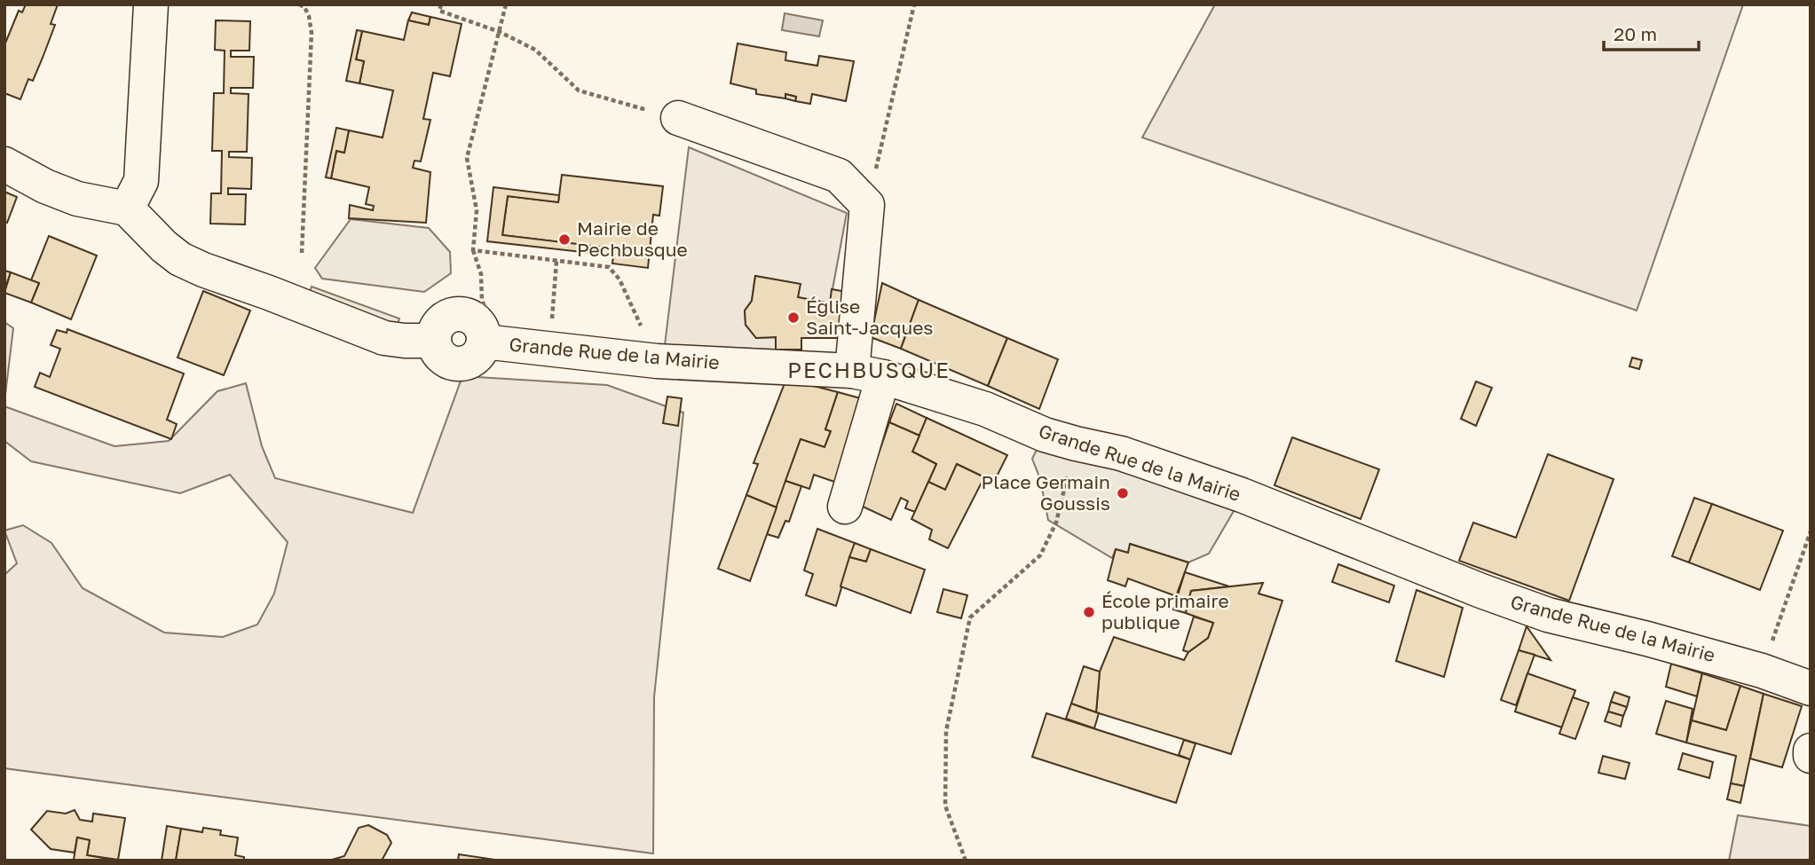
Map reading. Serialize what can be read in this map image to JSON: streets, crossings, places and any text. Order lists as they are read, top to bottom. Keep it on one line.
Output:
{"streets":{"street":["Grande Rue de la Mairie"]},"districts":["PECHBUSQUE"],"places":["Mairie de Pechbusque","Église Saint-Jacques","Place Germain Goussis","École primaire publique"],"scale_bar":"20 m"}
